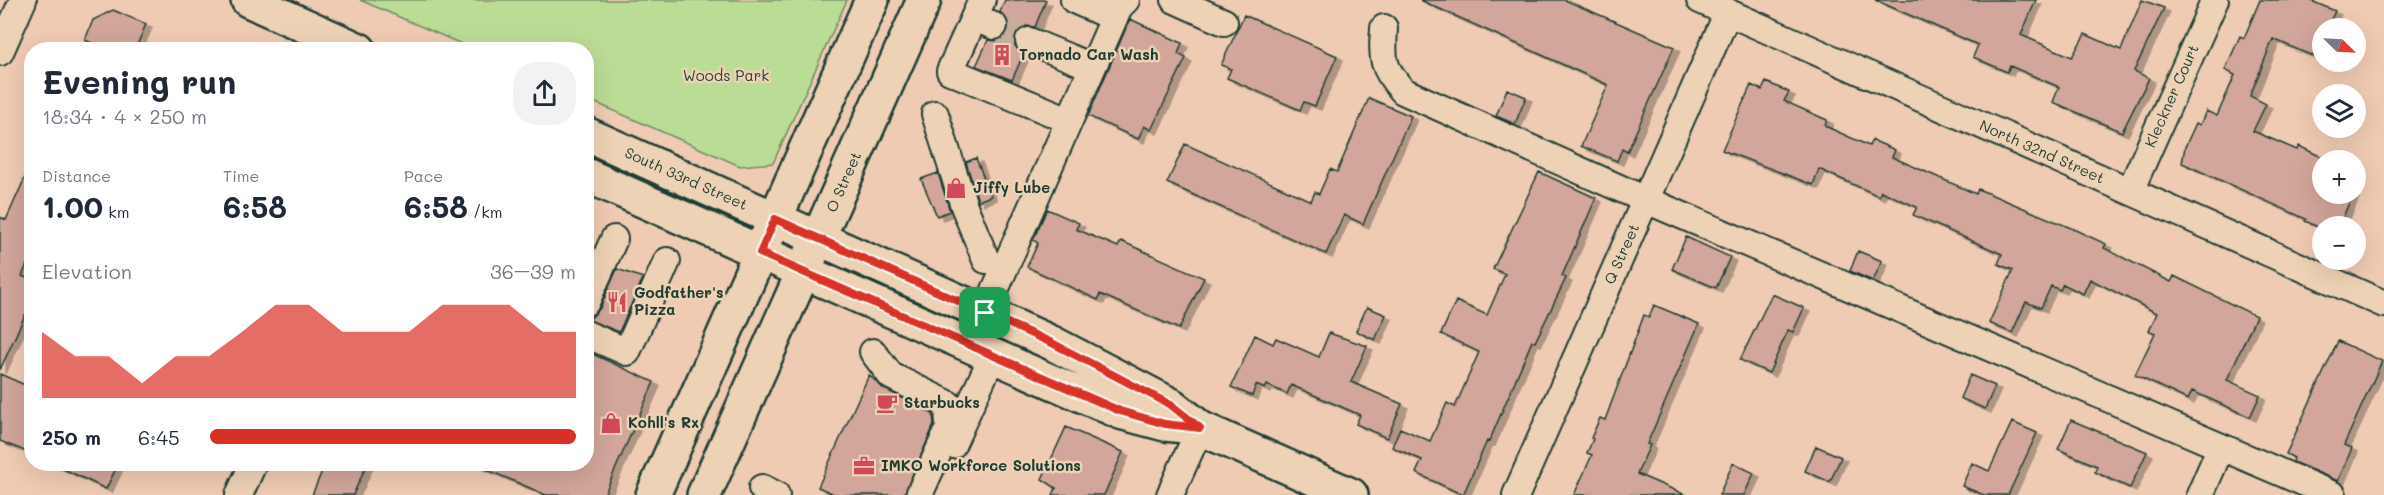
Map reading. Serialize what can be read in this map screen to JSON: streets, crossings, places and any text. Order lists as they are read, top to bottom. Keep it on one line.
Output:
{"streets":{"main road":["South 33rd Street","O Street"],"street":["Kleckner Court","North 32nd Street","Q Street"]},"crossings":[["Kleckner Court","North 32nd Street"],["North 32nd Street","Q Street"],["South 33rd Street","O Street"]],"parks":["Woods Park"],"places":{"building":["Tornado Car Wash"],"shop":["Jiffy Lube","Kohll's Rx"],"restaurant":["Godfather's Pizza"],"cafe":["Starbucks"],"office":["IMKO Workforce Solutions"]},"north":"bottom right","page":{"map_buttons":["+","−"],"heading":["Evening run","18:34 · 4 × 250 m"],"stats":[["Distance","1.00 km"],["Time","6:58"],["Pace","6:58 /km"]],"chart":["Elevation","36–39 m"],"list":[{"name":"250 m","note":"6:45"}]}}
